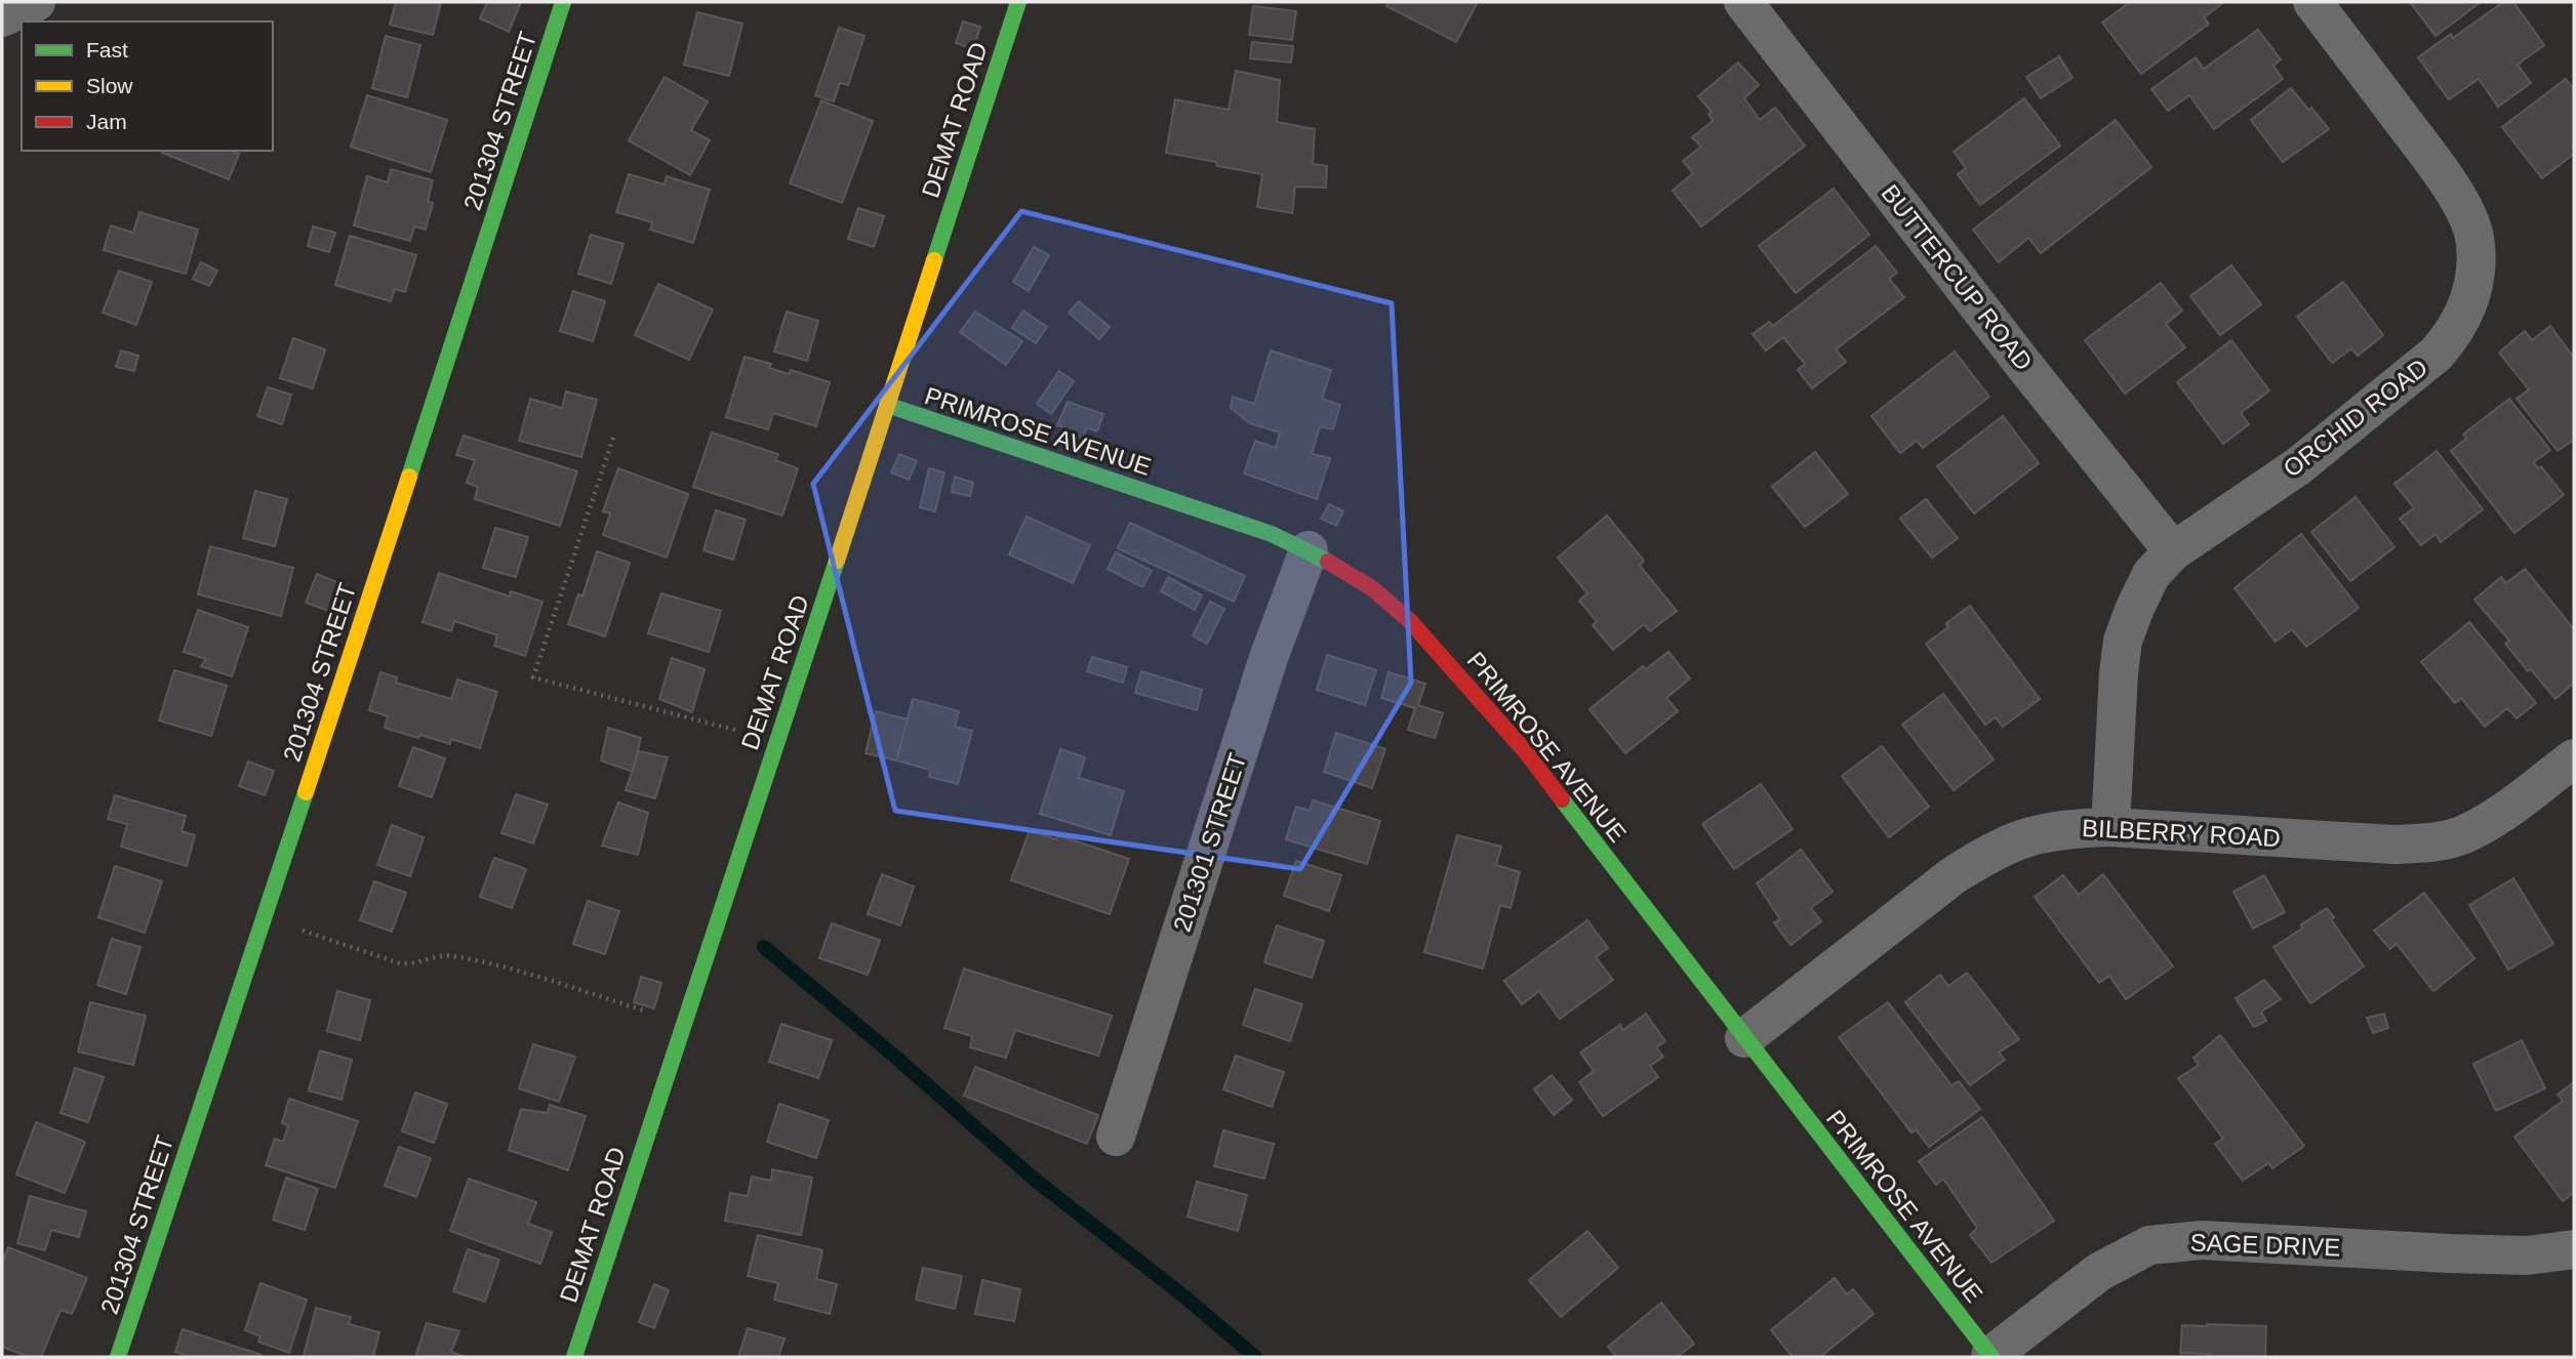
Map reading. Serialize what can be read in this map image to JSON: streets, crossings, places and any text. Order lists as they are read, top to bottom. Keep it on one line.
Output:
{"streets":{"street":["DEMAT ROAD","201304 STREET","BUTTERCUP ROAD","ORCHID ROAD","PRIMROSE AVENUE","BILBERRY ROAD","201301 STREET","SAGE DRIVE"]},"crossings":[["DEMAT ROAD","PRIMROSE AVENUE"],["BUTTERCUP ROAD","ORCHID ROAD"],["ORCHID ROAD","BILBERRY ROAD"],["PRIMROSE AVENUE","BILBERRY ROAD"],["PRIMROSE AVENUE","201301 STREET"],["PRIMROSE AVENUE","SAGE DRIVE"]],"legend":["Fast","Slow","Jam"]}
